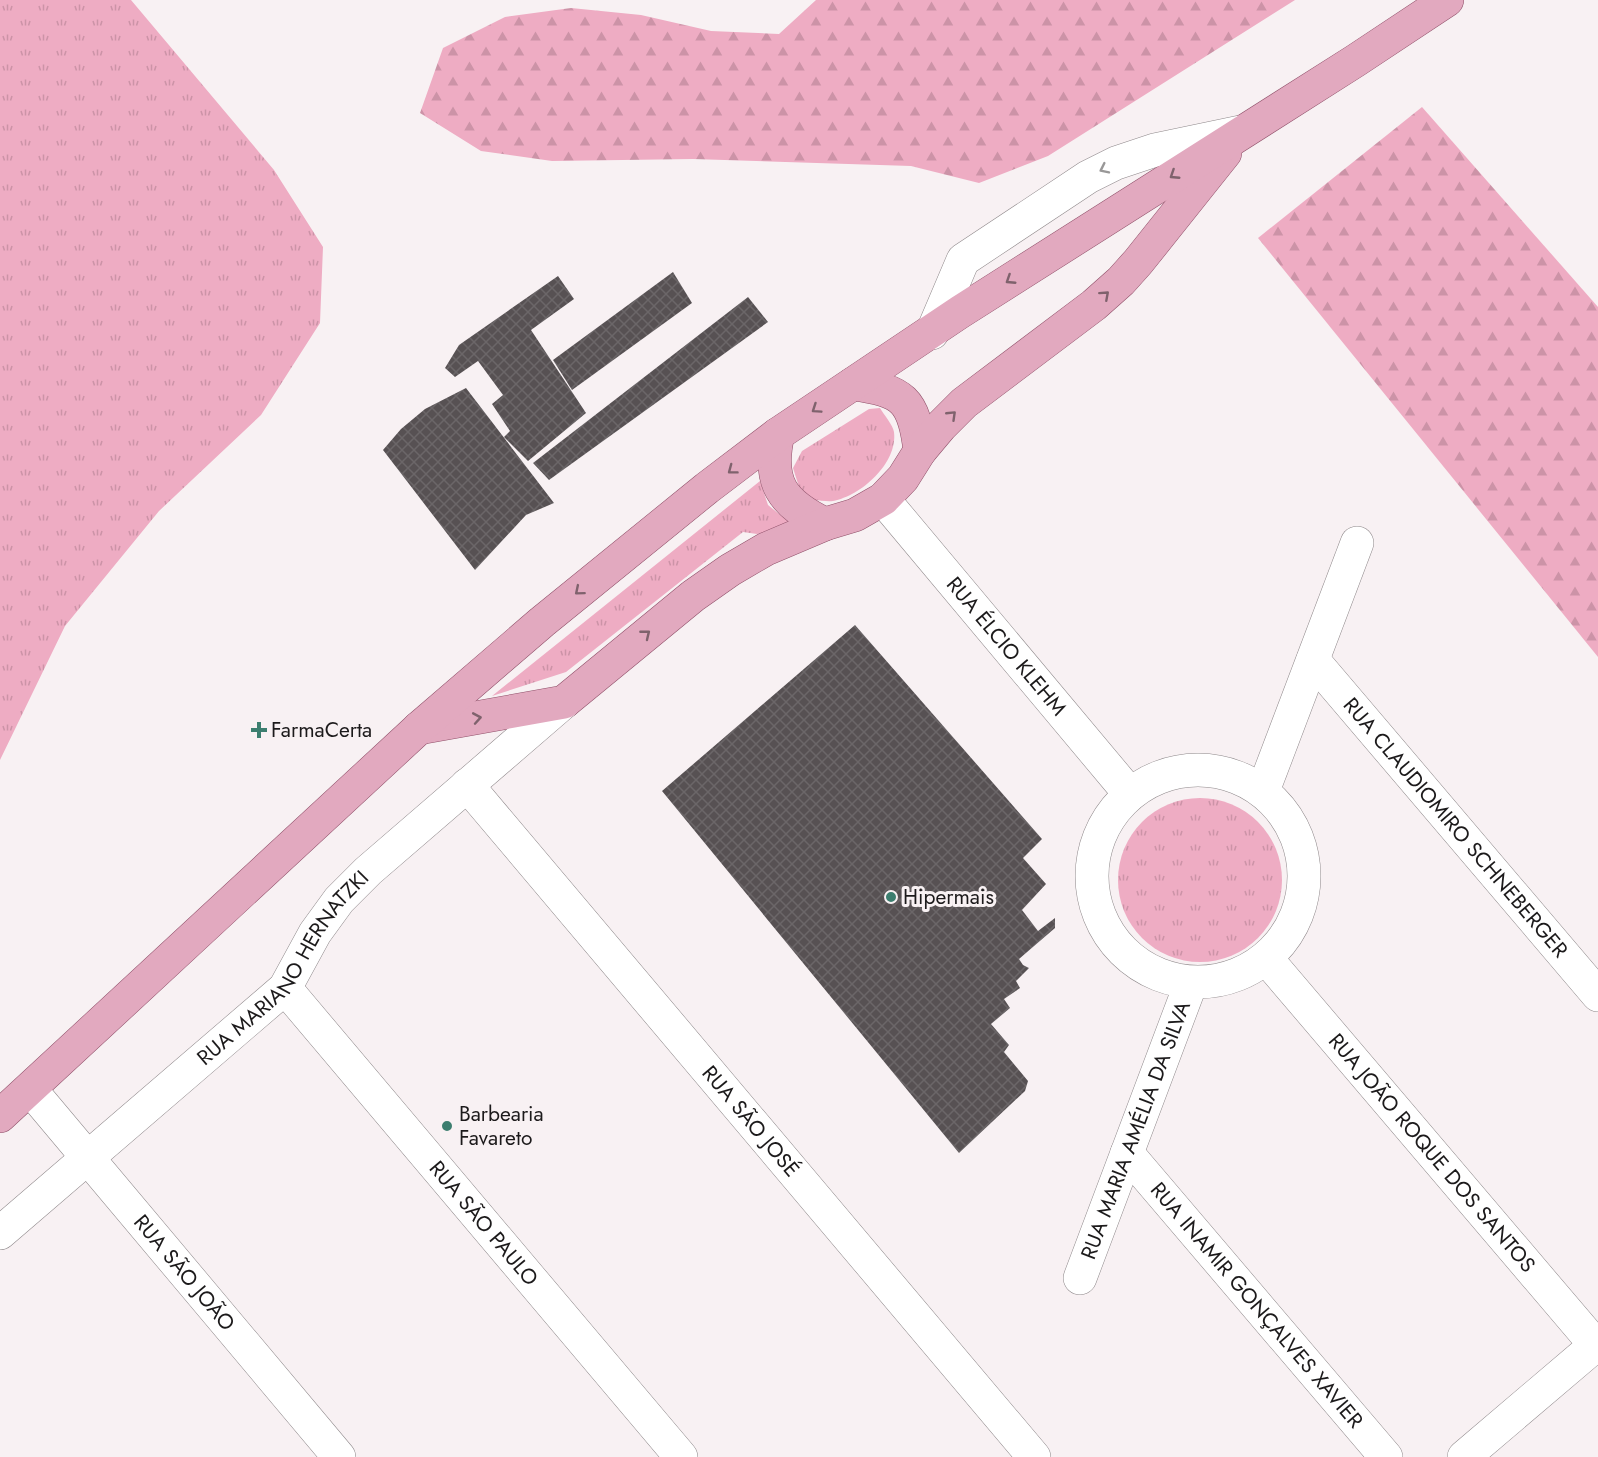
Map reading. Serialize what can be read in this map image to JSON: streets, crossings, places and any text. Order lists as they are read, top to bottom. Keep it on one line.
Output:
{"streets":{"street":["RUA ÉLCIO KLEHM","RUA CLAUDIOMIRO SCHNEBERGER","RUA MARIANO HERNATZKI","RUA SÃO JOSÉ","RUA MARIA AMÉLIA DA SILVA","RUA JOÃO ROQUE DOS SANTOS","RUA SÃO PAULO","RUA SÃO JOÃO","RUA INAMIR GONÇALVES XAVIER"]},"crossings":[["RUA ÉLCIO KLEHM","RUA MARIA AMÉLIA DA SILVA"],["RUA ÉLCIO KLEHM","RUA JOÃO ROQUE DOS SANTOS"],["RUA MARIANO HERNATZKI","RUA SÃO JOSÉ"],["RUA MARIANO HERNATZKI","RUA SÃO PAULO"],["RUA MARIANO HERNATZKI","RUA SÃO JOÃO"],["RUA MARIA AMÉLIA DA SILVA","RUA JOÃO ROQUE DOS SANTOS"],["RUA MARIA AMÉLIA DA SILVA","RUA INAMIR GONÇALVES XAVIER"]],"places":{"health":["FarmaCerta"],"other":["Hipermais","Barbearia Favareto"]}}
